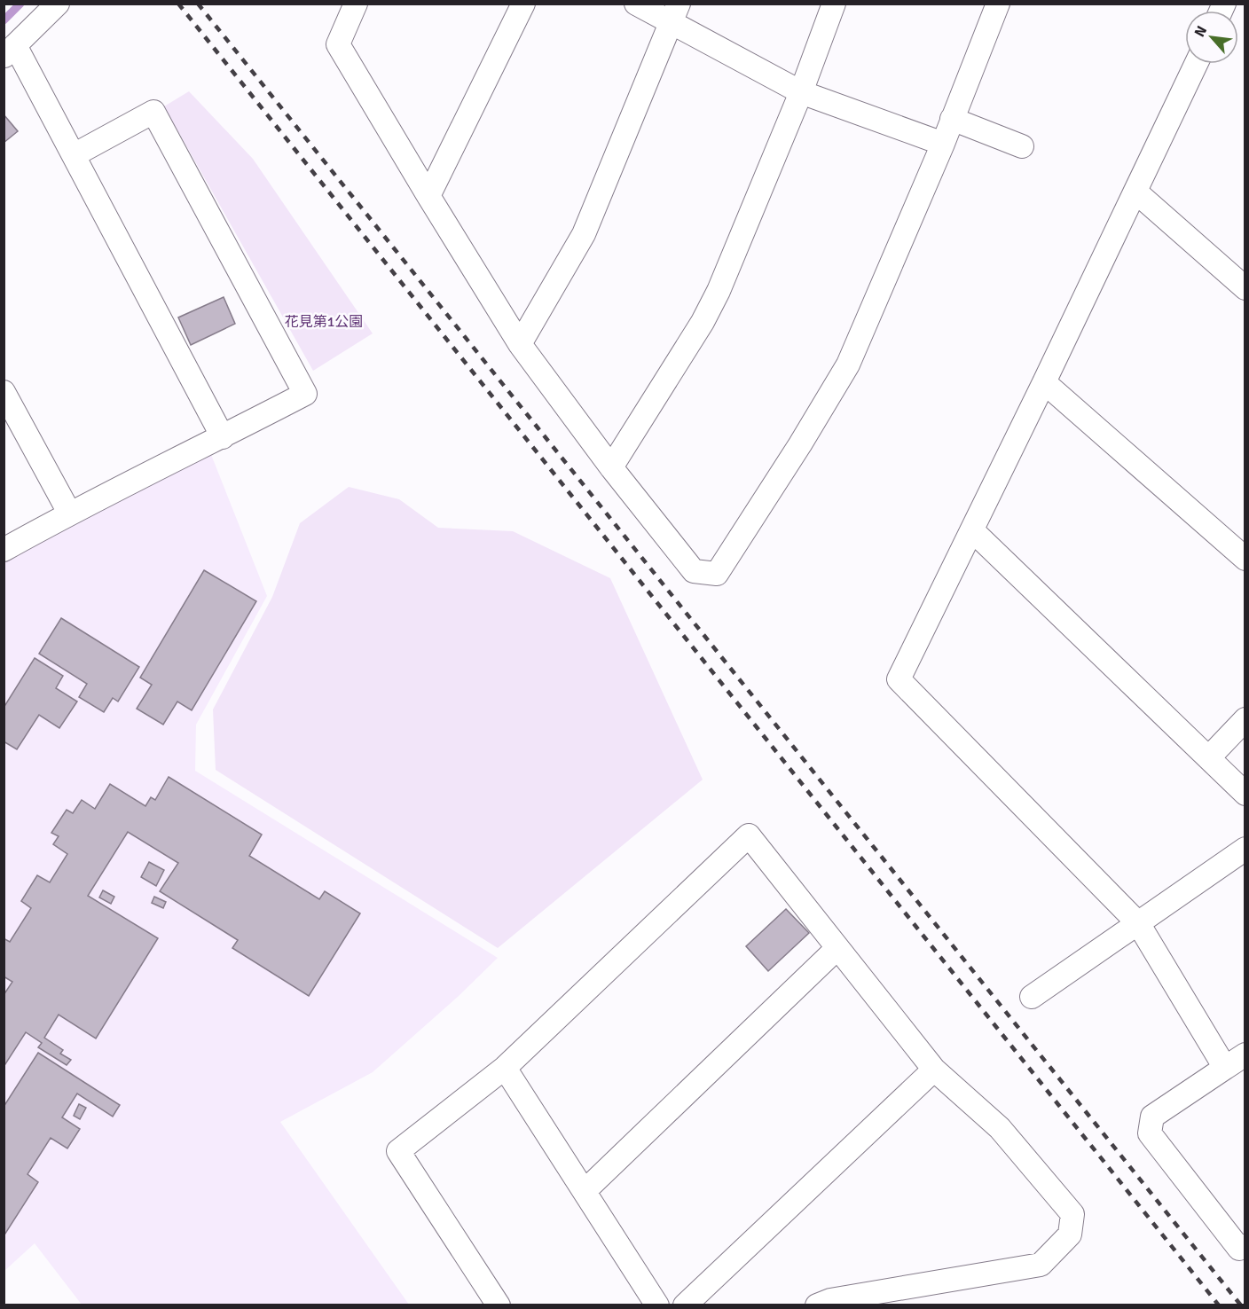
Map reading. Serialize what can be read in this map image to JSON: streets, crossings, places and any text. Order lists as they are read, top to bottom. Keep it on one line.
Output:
{"parks":["花見第1公園"],"north":"top left"}
